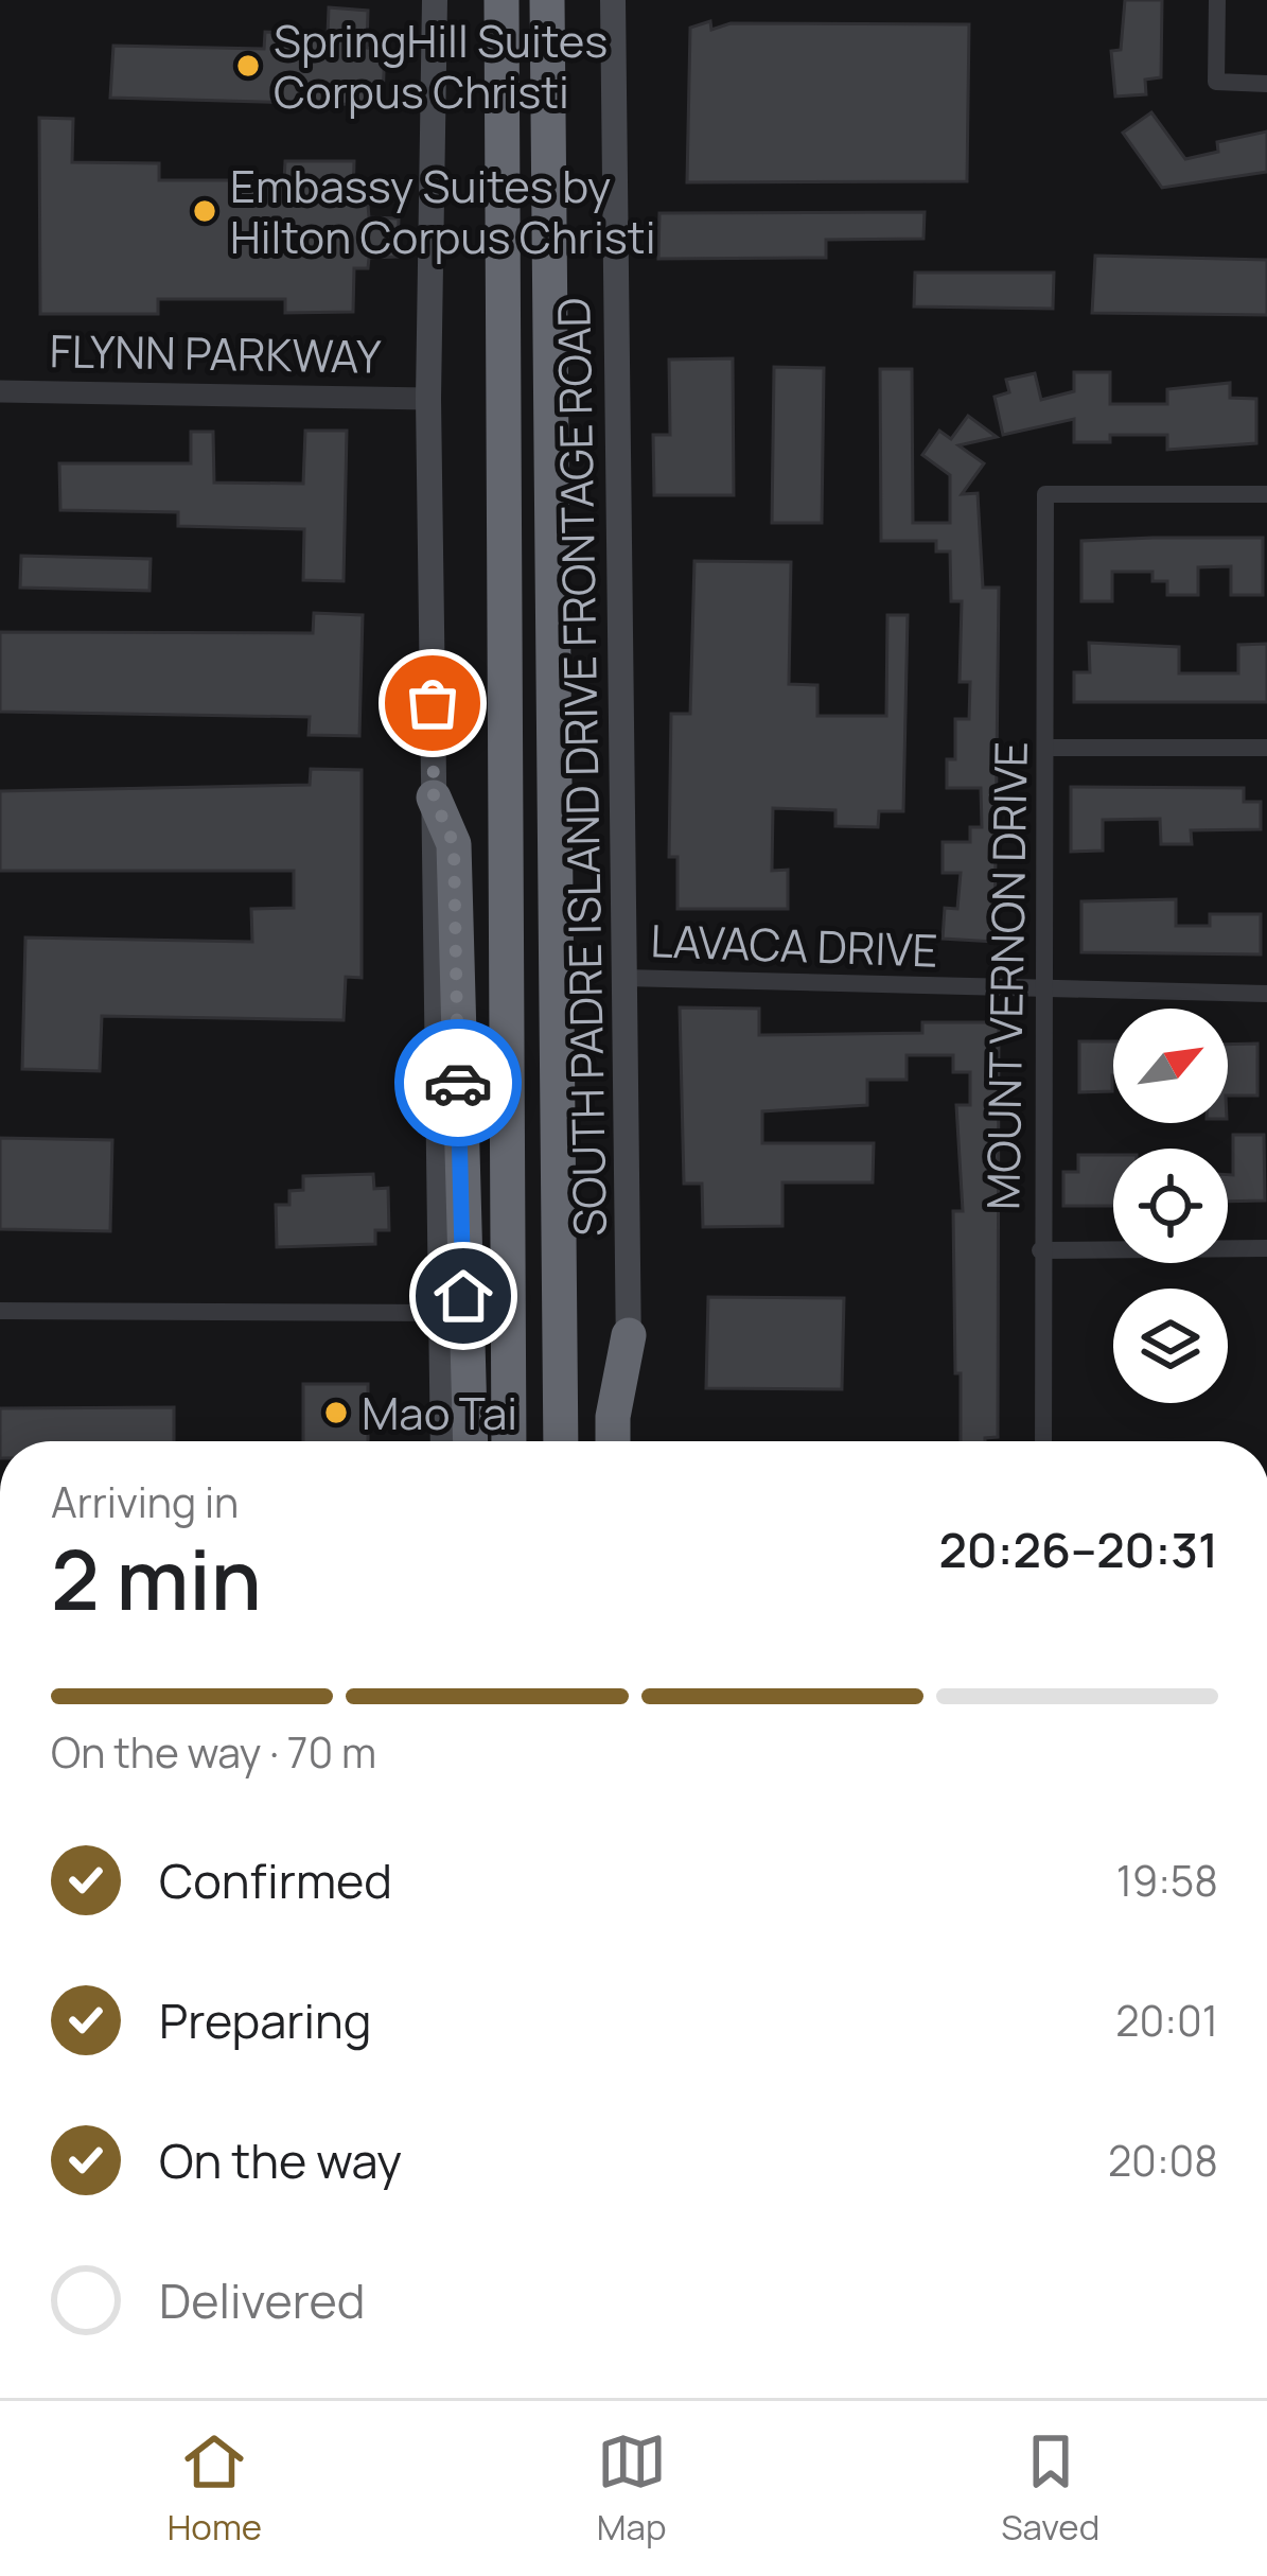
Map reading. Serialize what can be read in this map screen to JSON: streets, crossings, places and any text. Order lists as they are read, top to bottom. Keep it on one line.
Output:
{"streets":{"main road":["SOUTH PADRE ISLAND DRIVE FRONTAGE ROAD"],"street":["FLYNN PARKWAY","LAVACA DRIVE","MOUNT VERNON DRIVE"]},"crossings":[["SOUTH PADRE ISLAND DRIVE FRONTAGE ROAD","LAVACA DRIVE"],["LAVACA DRIVE","MOUNT VERNON DRIVE"]],"places":["SpringHill Suites Corpus Christi","Embassy Suites by Hilton Corpus Christi","Mao Tai"],"north":"top right","page":{"heading":["2 min","Arriving in","20:26–20:31"],"bar":"On the way · 70 m","list":[["Confirmed","19:58"],["Preparing","20:01"],["On the way","20:08"],"Delivered"],"tabs":["Home","Map","Saved"]}}
